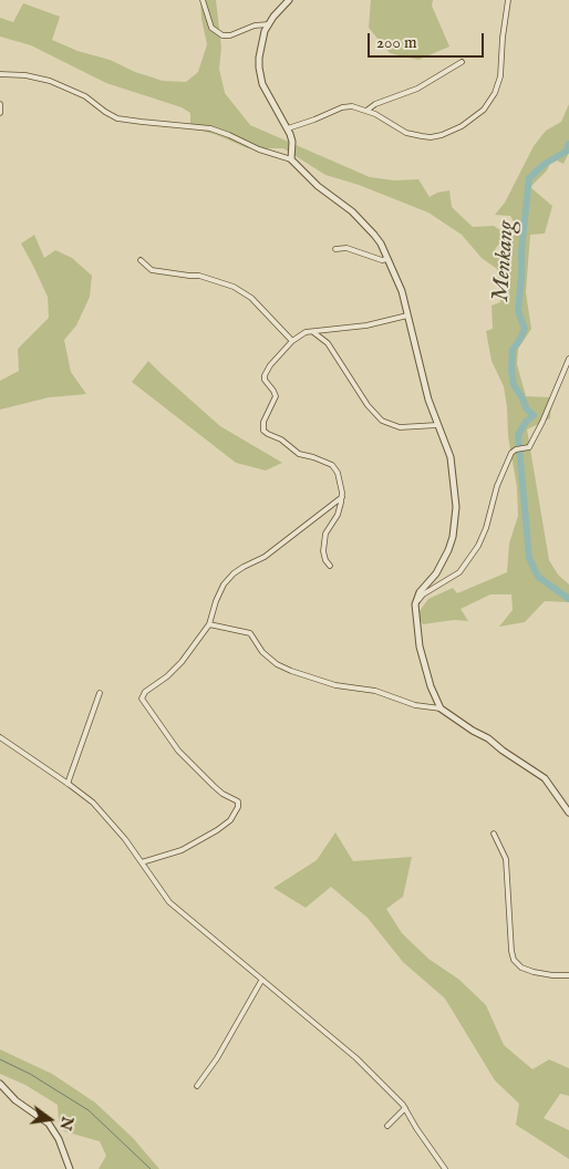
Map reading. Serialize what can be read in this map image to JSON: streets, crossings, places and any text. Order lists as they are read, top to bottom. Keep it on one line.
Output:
{"water":["Menkang"],"scale_bar":"200 m","north":"right"}
